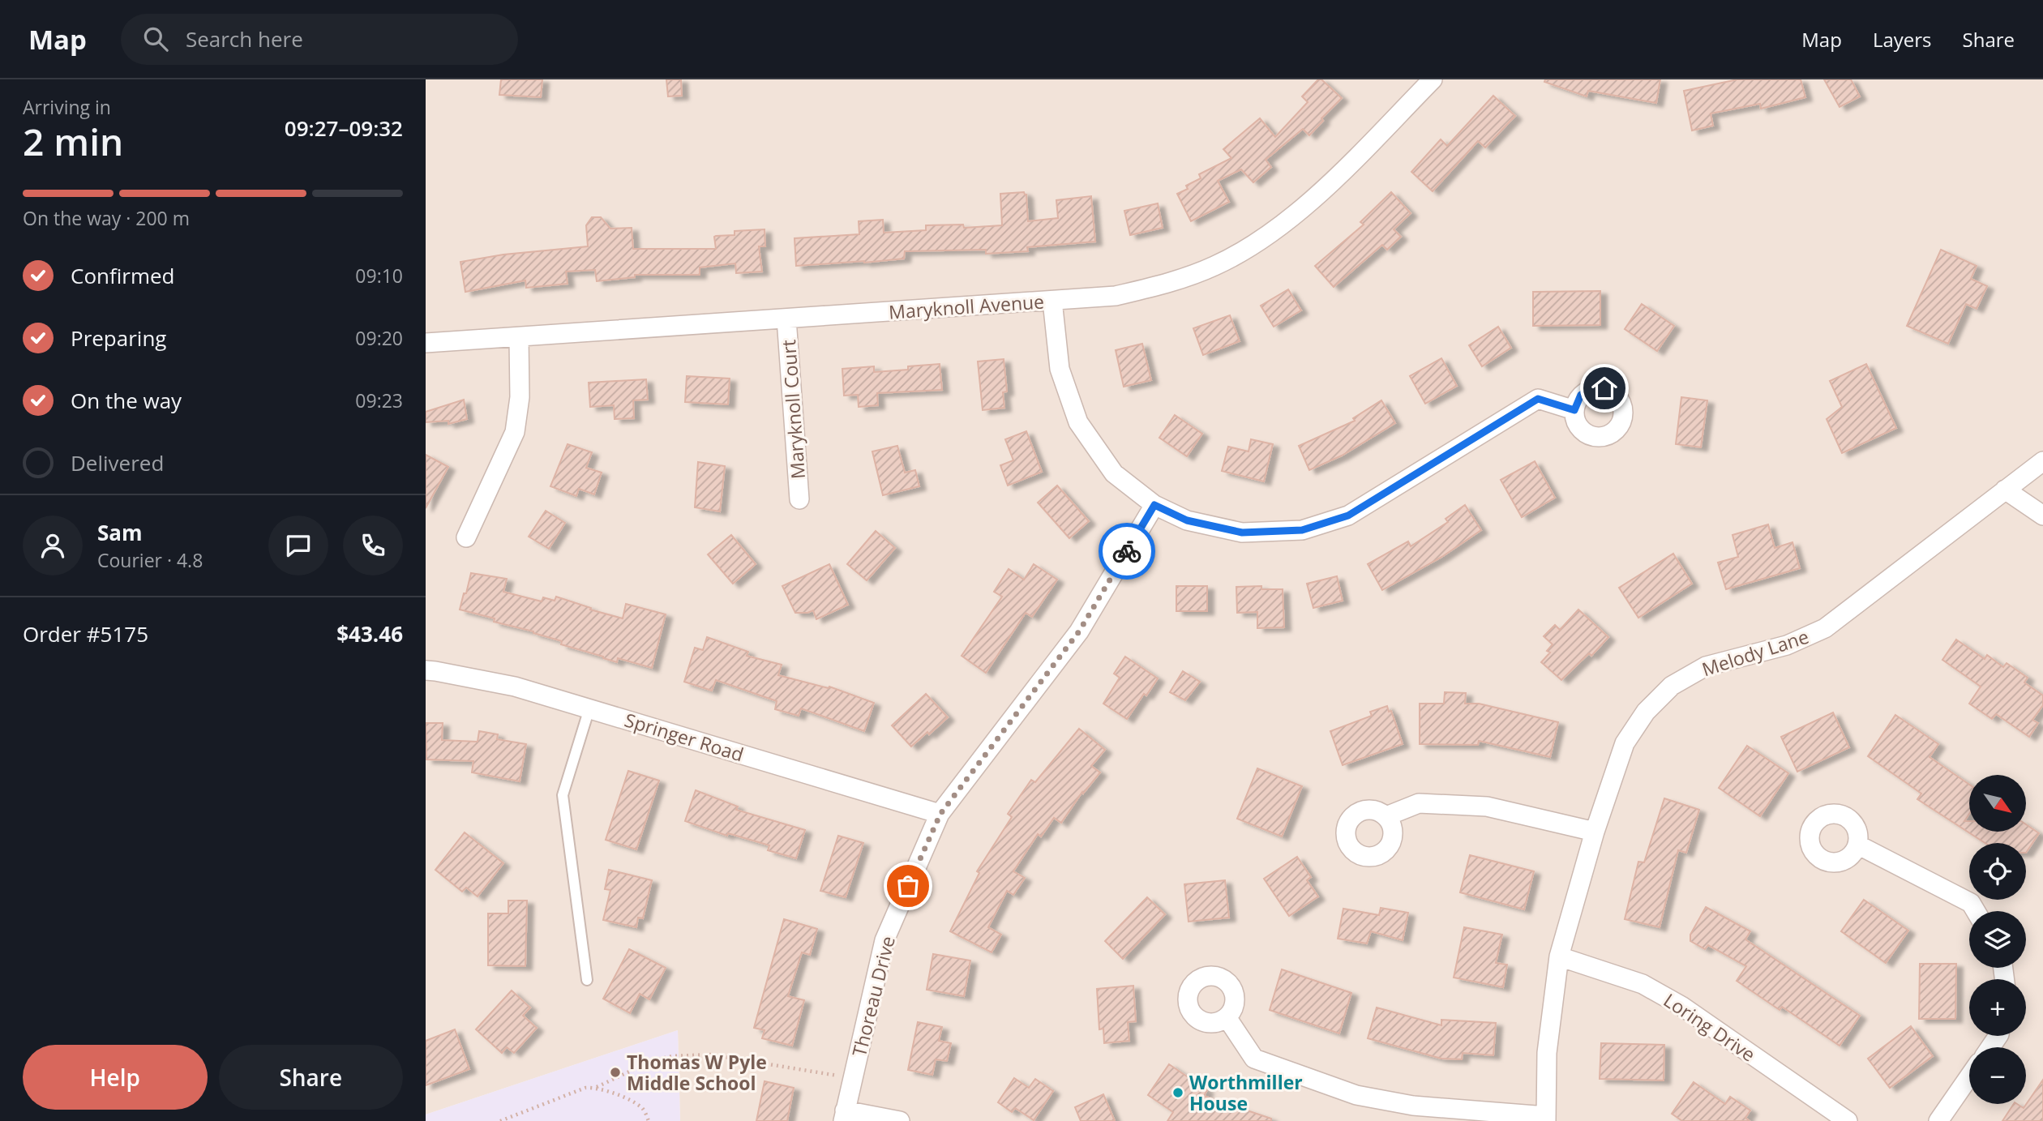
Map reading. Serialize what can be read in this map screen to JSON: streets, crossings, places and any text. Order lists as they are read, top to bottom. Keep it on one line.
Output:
{"streets":{"street":["Maryknoll Avenue","Maryknoll Court","Melody Lane","Springer Road","Thoreau Drive","Loring Drive"]},"crossings":[["Maryknoll Avenue","Maryknoll Court"],["Melody Lane","Loring Drive"],["Springer Road","Thoreau Drive"]],"places":["Thomas W Pyle Middle School","Worthmiller House"],"north":"bottom right","page":{"header":"Map","search":"Search here","nav":["Map","Layers","Share"],"heading":["2 min","Arriving in","09:27–09:32"],"panel":["Sam","Courier · 4.8","Order #5175","$43.46"],"bar":"On the way · 200 m","list":[["Confirmed","09:10"],["Preparing","09:20"],["On the way","09:23"],"Delivered"],"map_buttons":["+","−"],"buttons":["Help","Share"]}}
